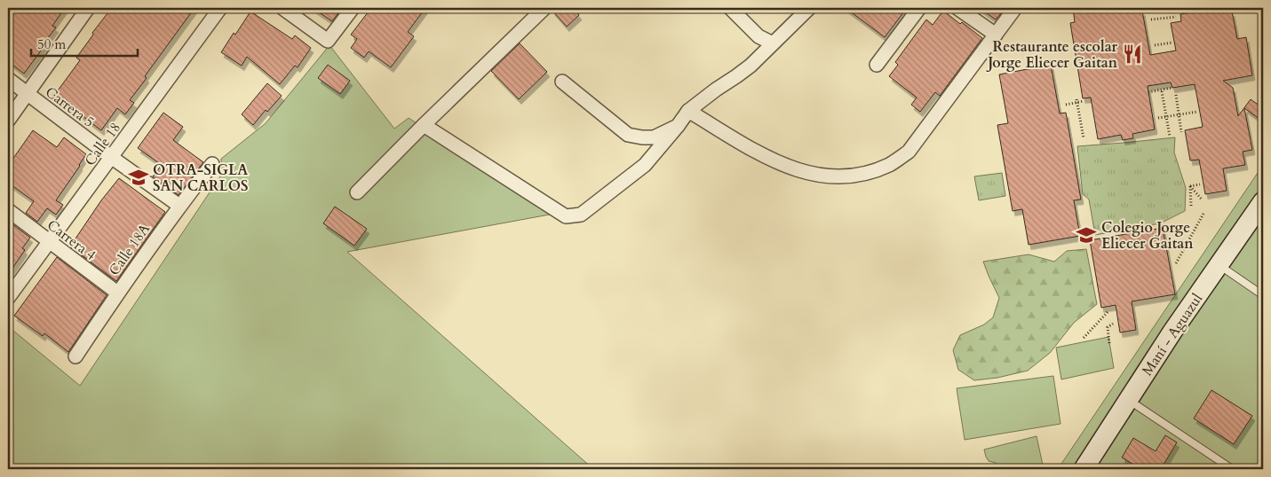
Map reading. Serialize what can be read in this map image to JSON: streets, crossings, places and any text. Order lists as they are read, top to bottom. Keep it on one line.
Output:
{"streets":{"street":["Carrera 5","Calle 18","Carrera 4","Calle 18A","Maní - Aguazul"]},"crossings":[["Carrera 5","Calle 18"],["Carrera 5","Calle 18A"],["Calle 18","Carrera 4"],["Carrera 4","Calle 18A"]],"places":{"restaurant":["Restaurante escolar Jorge Eliecer Gaitan"],"school or university":["OTRA-SIGLA SAN CARLOS","Colegio Jorge Eliecer Gaitan"]},"scale_bar":"50 m"}
